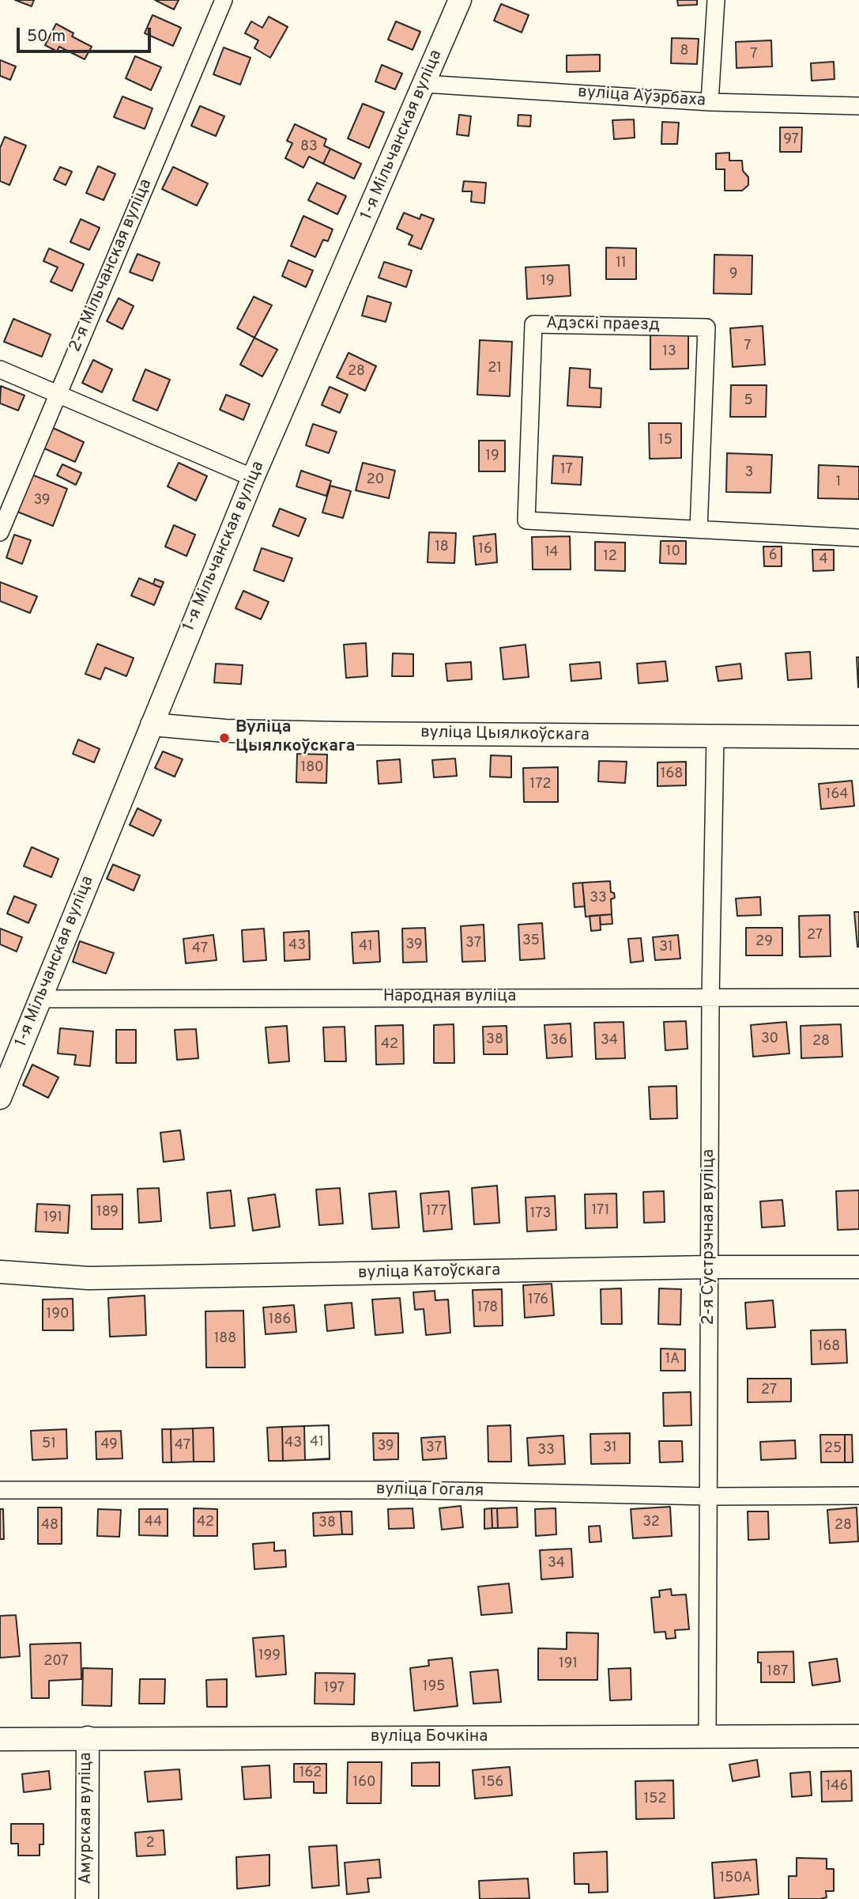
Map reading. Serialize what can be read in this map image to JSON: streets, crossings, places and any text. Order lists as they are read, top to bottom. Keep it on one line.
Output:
{"streets":{"street":["вуліца Аўэрбаха","1-я Мільчанская вуліца","2-я Мільчанская вуліца","Адэскі праезд","вуліца Цыялкоўскага","Народная вуліца","2-я Сустрэчная вуліца","вуліца Катоўскага","вуліца Гогаля","вуліца Бочкіна","Амурская вуліца"]},"crossings":[["вуліца Аўэрбаха","1-я Мільчанская вуліца"],["1-я Мільчанская вуліца","вуліца Цыялкоўскага"],["1-я Мільчанская вуліца","Народная вуліца"],["вуліца Цыялкоўскага","2-я Сустрэчная вуліца"],["Народная вуліца","2-я Сустрэчная вуліца"],["2-я Сустрэчная вуліца","вуліца Катоўскага"],["2-я Сустрэчная вуліца","вуліца Гогаля"],["2-я Сустрэчная вуліца","вуліца Бочкіна"],["вуліца Бочкіна","Амурская вуліца"]],"places":["Вуліца Цыялкоўскага"],"house_numbers":["8","7","97","83","11","9","19","7","13","21","28","5","15","19","17","3","20","1","39","18","16","10","14","6","12","4","180","168","172","164","33","27","35","29","37","39","43","41","31","47","30","38","36","34","28","42","171","177","189","173","191","176","178","190","186","188","168","1А","27","41","43","51","49","47","39","37","31","25","33","44","42","32","38","48","28","34","199","207","191","187","195","197","162","160","156","146","152","2","150А"],"scale_bar":"50 m"}
